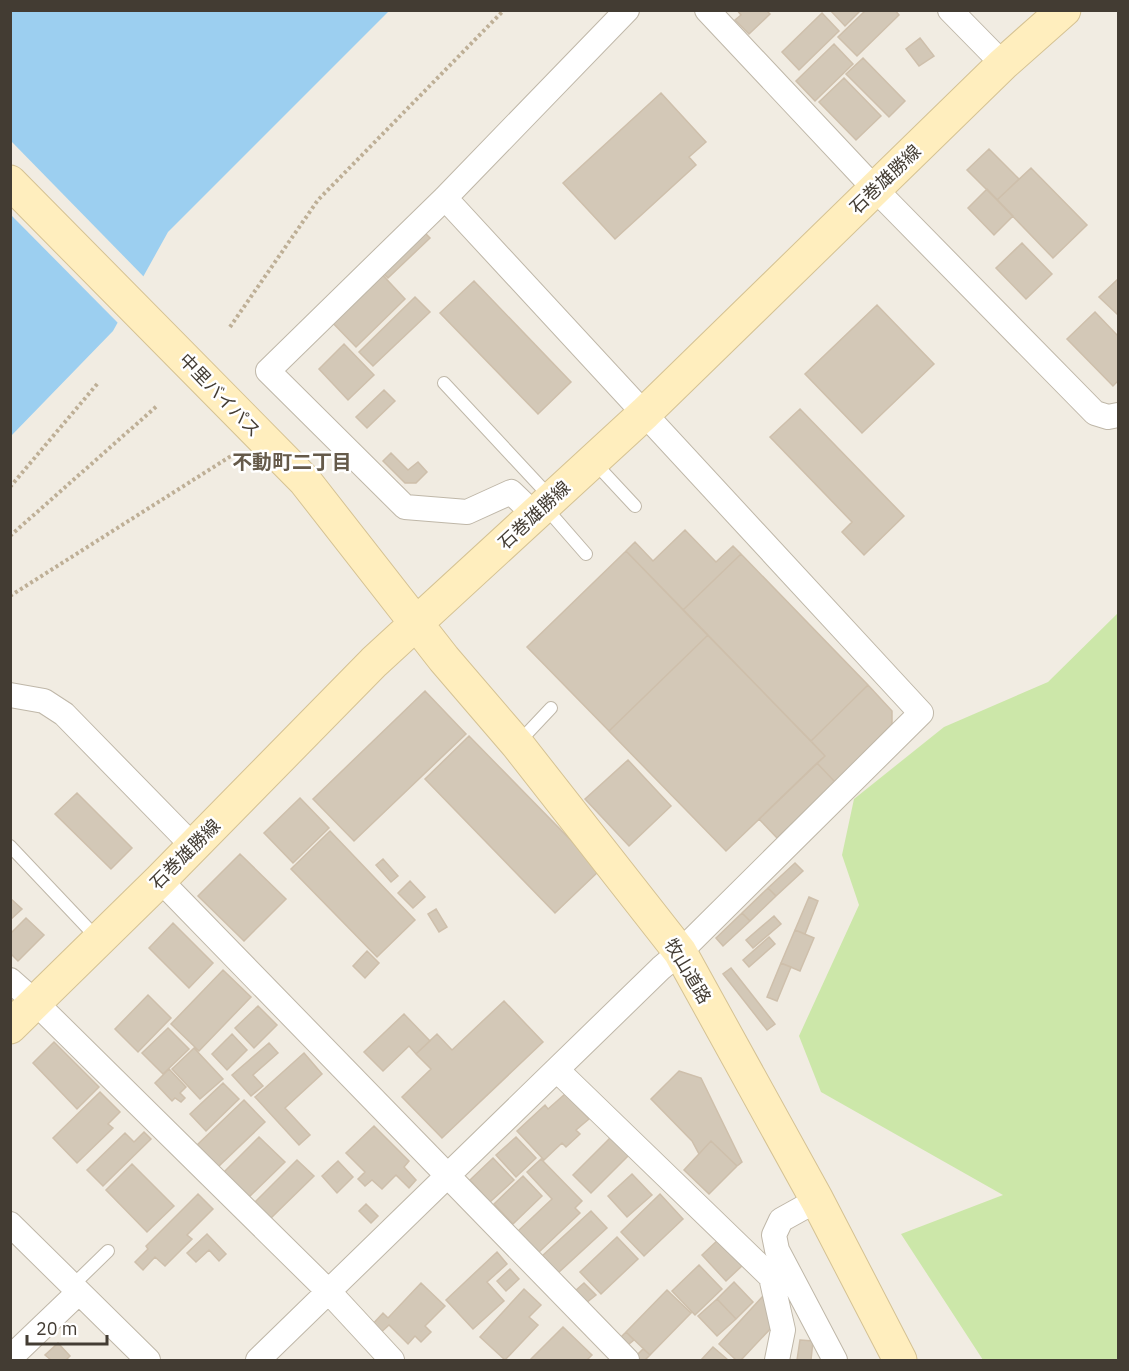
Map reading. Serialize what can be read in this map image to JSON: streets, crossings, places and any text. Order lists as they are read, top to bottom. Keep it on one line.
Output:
{"streets":{"street":["石巻雄勝線","中里バイパス","牧山道路"]},"crossings":[["石巻雄勝線","中里バイパス"],["石巻雄勝線","牧山道路"],["中里バイパス","牧山道路"]],"districts":["不動町二丁目"],"scale_bar":"20 m"}
